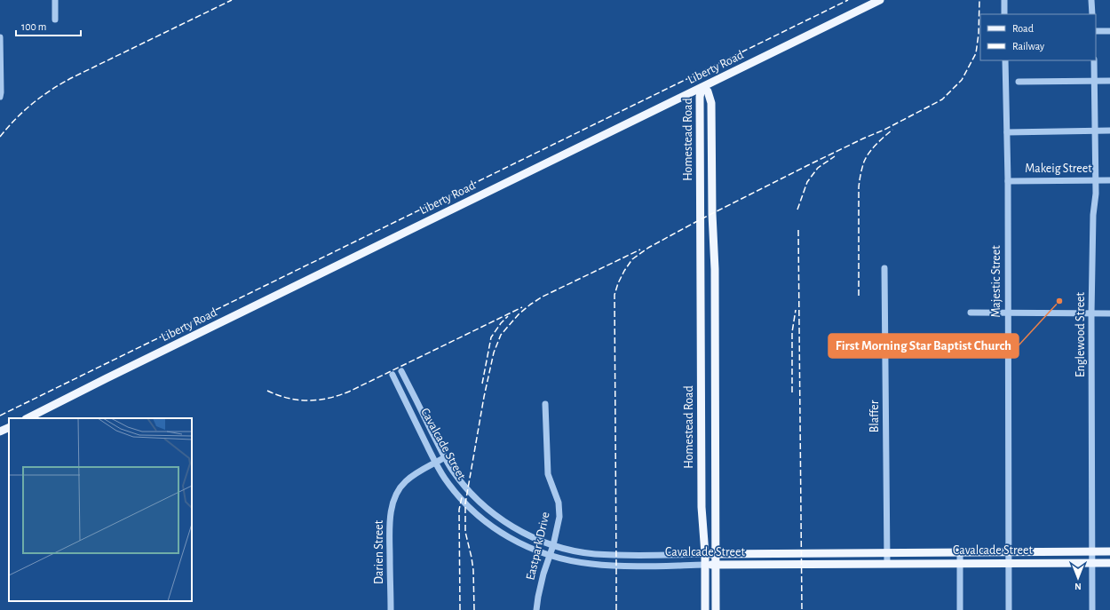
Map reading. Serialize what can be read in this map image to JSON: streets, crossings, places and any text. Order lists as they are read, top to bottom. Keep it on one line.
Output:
{"streets":{"main road":["Liberty Road","Homestead Road","Cavalcade Street"],"street":["Makeig Street","Majestic Street","Englewood Street","Blaffer","Eastpark Drive","Darien Street"]},"crossings":[["Liberty Road","Homestead Road"],["Homestead Road","Cavalcade Street"],["Makeig Street","Majestic Street"],["Makeig Street","Englewood Street"],["Majestic Street","Cavalcade Street"],["Englewood Street","Cavalcade Street"],["Blaffer","Cavalcade Street"],["Cavalcade Street","Eastpark Drive"],["Cavalcade Street","Darien Street"]],"places":["First Morning Star Baptist Church"],"legend":["Road","Railway"],"scale_bar":"100 m","north":"bottom"}
